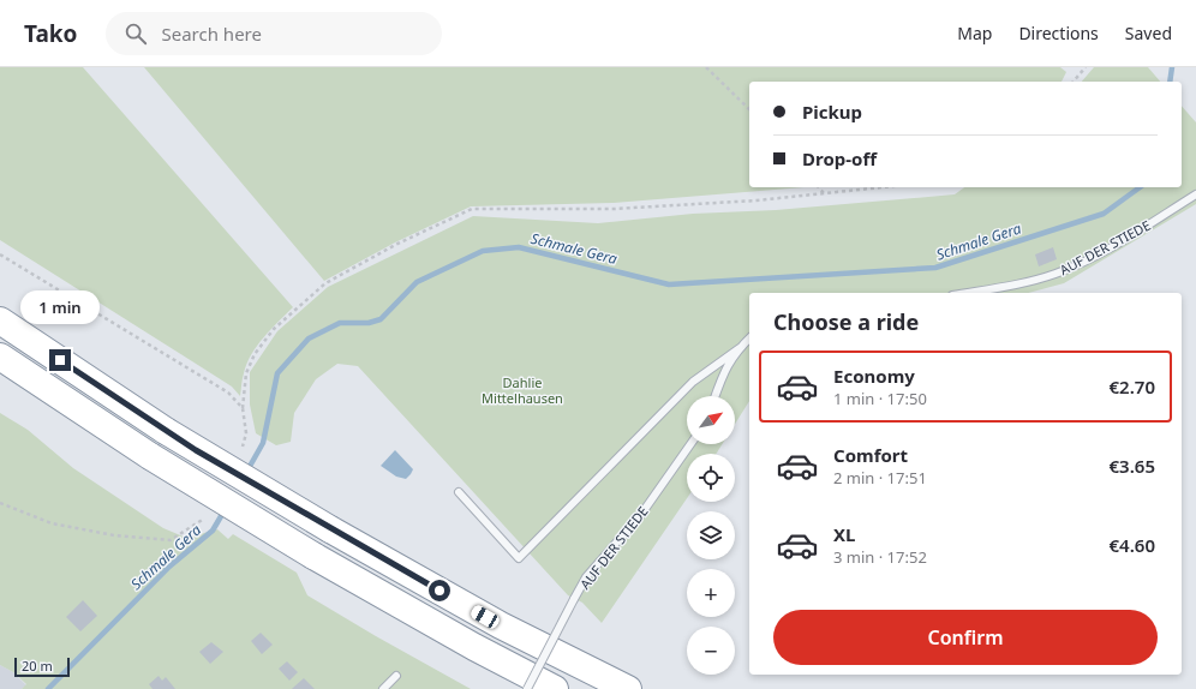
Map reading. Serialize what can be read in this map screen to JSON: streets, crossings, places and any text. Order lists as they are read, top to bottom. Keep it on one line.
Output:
{"streets":{"lane":["AUF DER STIEDE"]},"water":["Schmale Gera"],"parks":["Dahlie Mittelhausen"],"scale_bar":"20 m","north":"top right","page":{"header":"Tako","search":"Search here","nav":["Map","Directions","Saved"],"banner":["Pickup","Drop-off"],"bubble":"1 min","heading":"Choose a ride","list":[{"name":"Economy","note":"1 min · 17:50","value":"€2.70"},{"name":"Comfort","note":"2 min · 17:51","value":"€3.65"},{"name":"XL","note":"3 min · 17:52","value":"€4.60"}],"map_buttons":["+","−"],"buttons":"Confirm","scale":"20 m"}}
